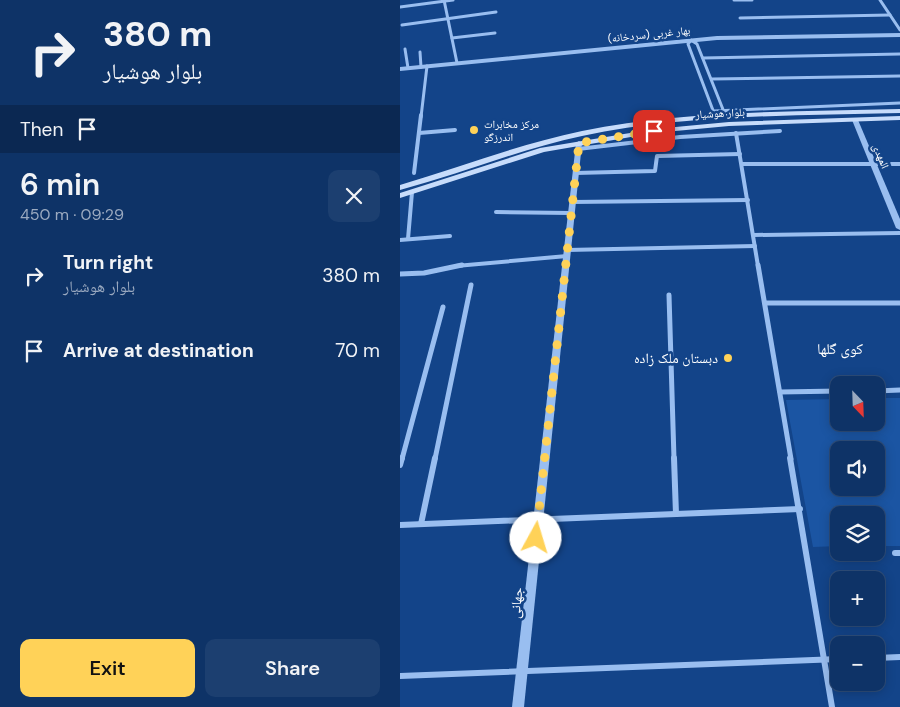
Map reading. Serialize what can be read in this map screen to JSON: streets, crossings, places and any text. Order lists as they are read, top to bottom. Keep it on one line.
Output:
{"streets":{"main road":["بلوار هوشیار"],"street":["بهار غربی (سردخانه)","المهدی","جهانی"]},"crossings":[["بلوار هوشیار","المهدی"],["بلوار هوشیار","جهانی"]],"districts":["کوی گلها"],"places":["مرکز مخابرات اندرزگو","دبستان ملک زاده"],"north":"bottom right","page":{"turn":["380 m","بلوار هوشیار"],"then":"Then","heading":["6 min","450 m · 09:29"],"list":[{"name":"Turn right","note":"بلوار هوشیار","value":"380 m"},{"name":"Arrive at destination","value":"70 m"}],"map_buttons":["+","−"],"buttons":["Exit","Share"]}}
